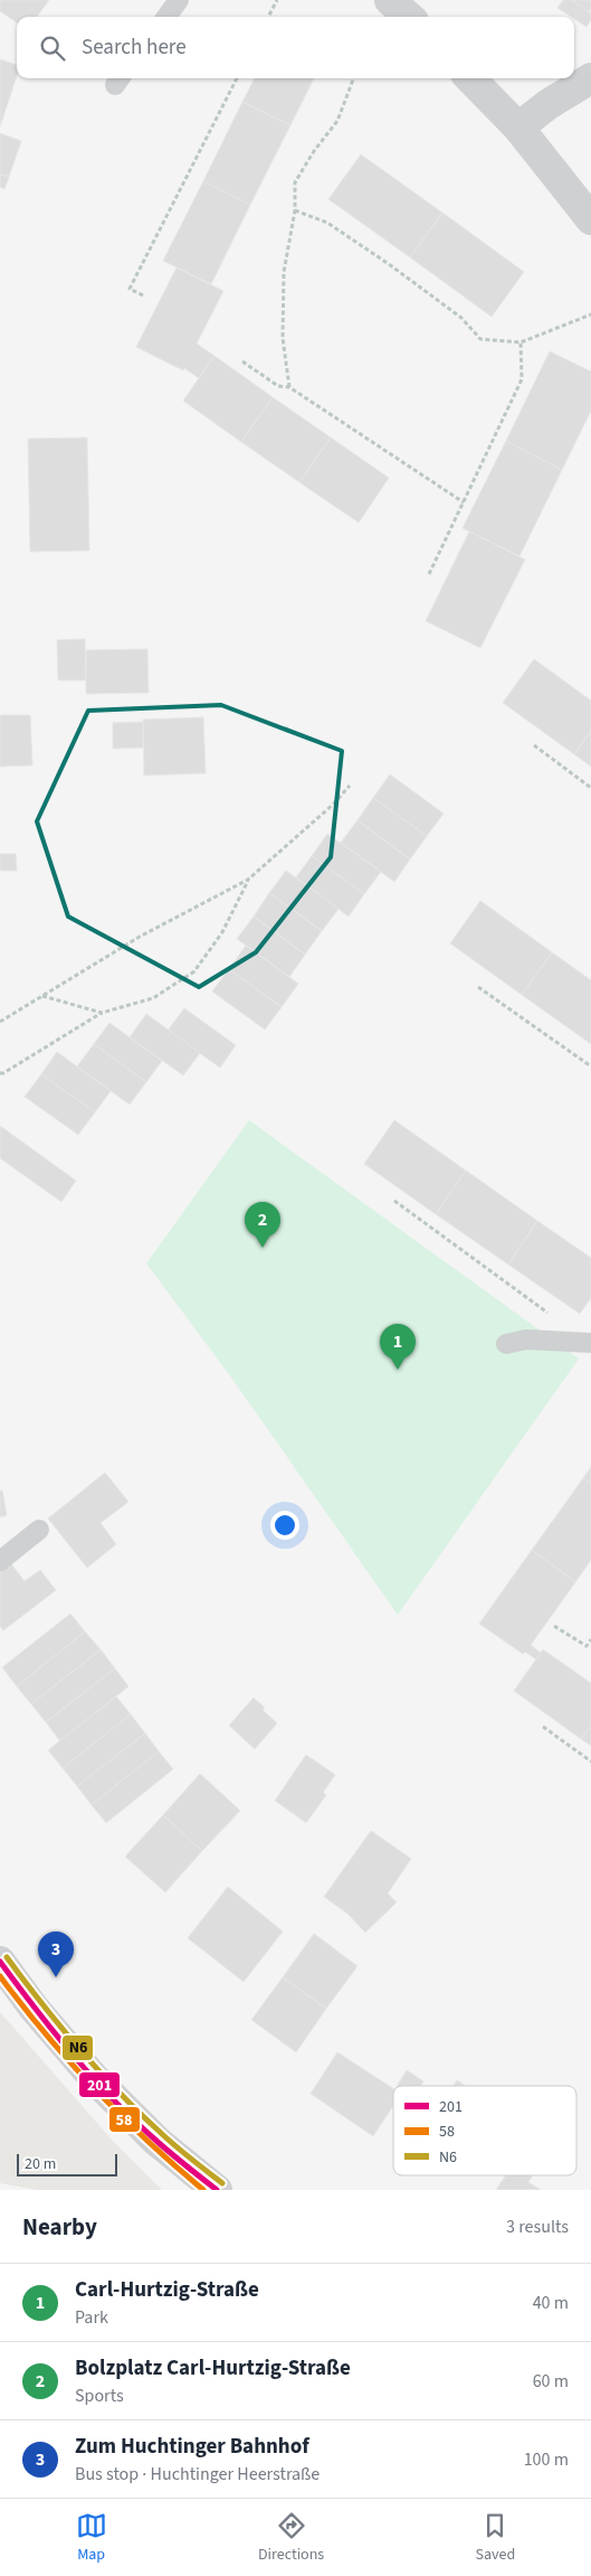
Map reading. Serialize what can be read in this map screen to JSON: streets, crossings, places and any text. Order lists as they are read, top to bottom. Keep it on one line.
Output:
{"lines":["transit line N6","transit line 201","transit line 58"],"legend":["201","58","N6"],"scale_bar":"20 m","page":{"search":"Search here","pins":["2","1","3"],"scale":"20 m","heading":["Nearby","3 results"],"list":[{"mark":"1","name":"Carl-Hurtzig-Straße","note":"Park","value":"40 m"},{"mark":"2","name":"Bolzplatz Carl-Hurtzig-Straße","note":"Sports","value":"60 m"},{"mark":"3","name":"Zum Huchtinger Bahnhof","note":"Bus stop · Huchtinger Heerstraße","value":"100 m"}],"nav":["Map","Directions","Saved"]}}
